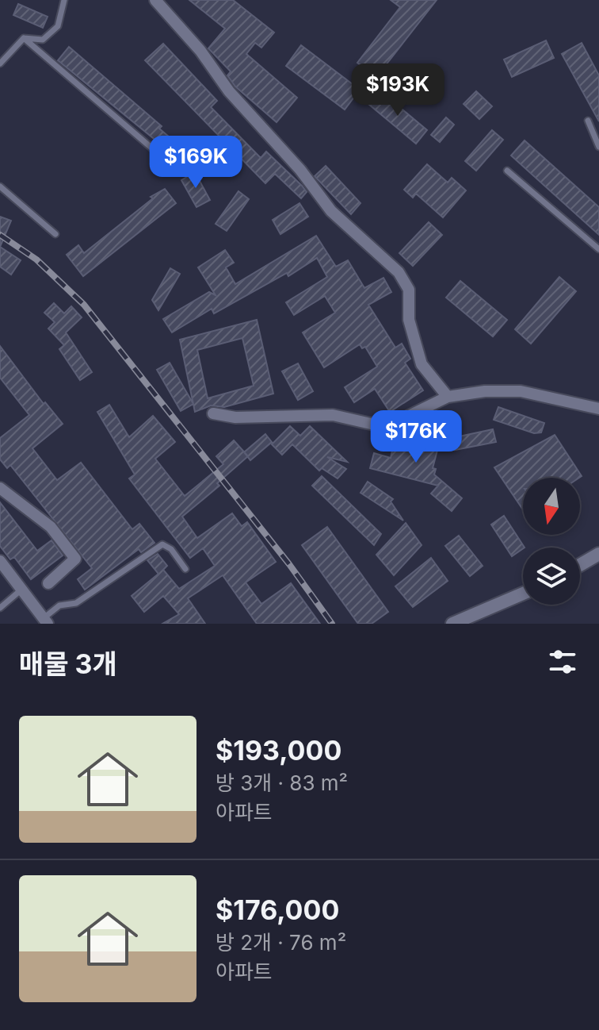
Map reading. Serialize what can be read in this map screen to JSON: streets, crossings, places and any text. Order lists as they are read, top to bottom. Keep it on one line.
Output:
{"north":"bottom","page":{"price":["$193K","$169K","$176K"],"heading":"매물 3개","list":[{"name":"$193,000","note":"방 3개 · 83 m² · 아파트"},{"name":"$176,000","note":"방 2개 · 76 m² · 아파트"}]}}
